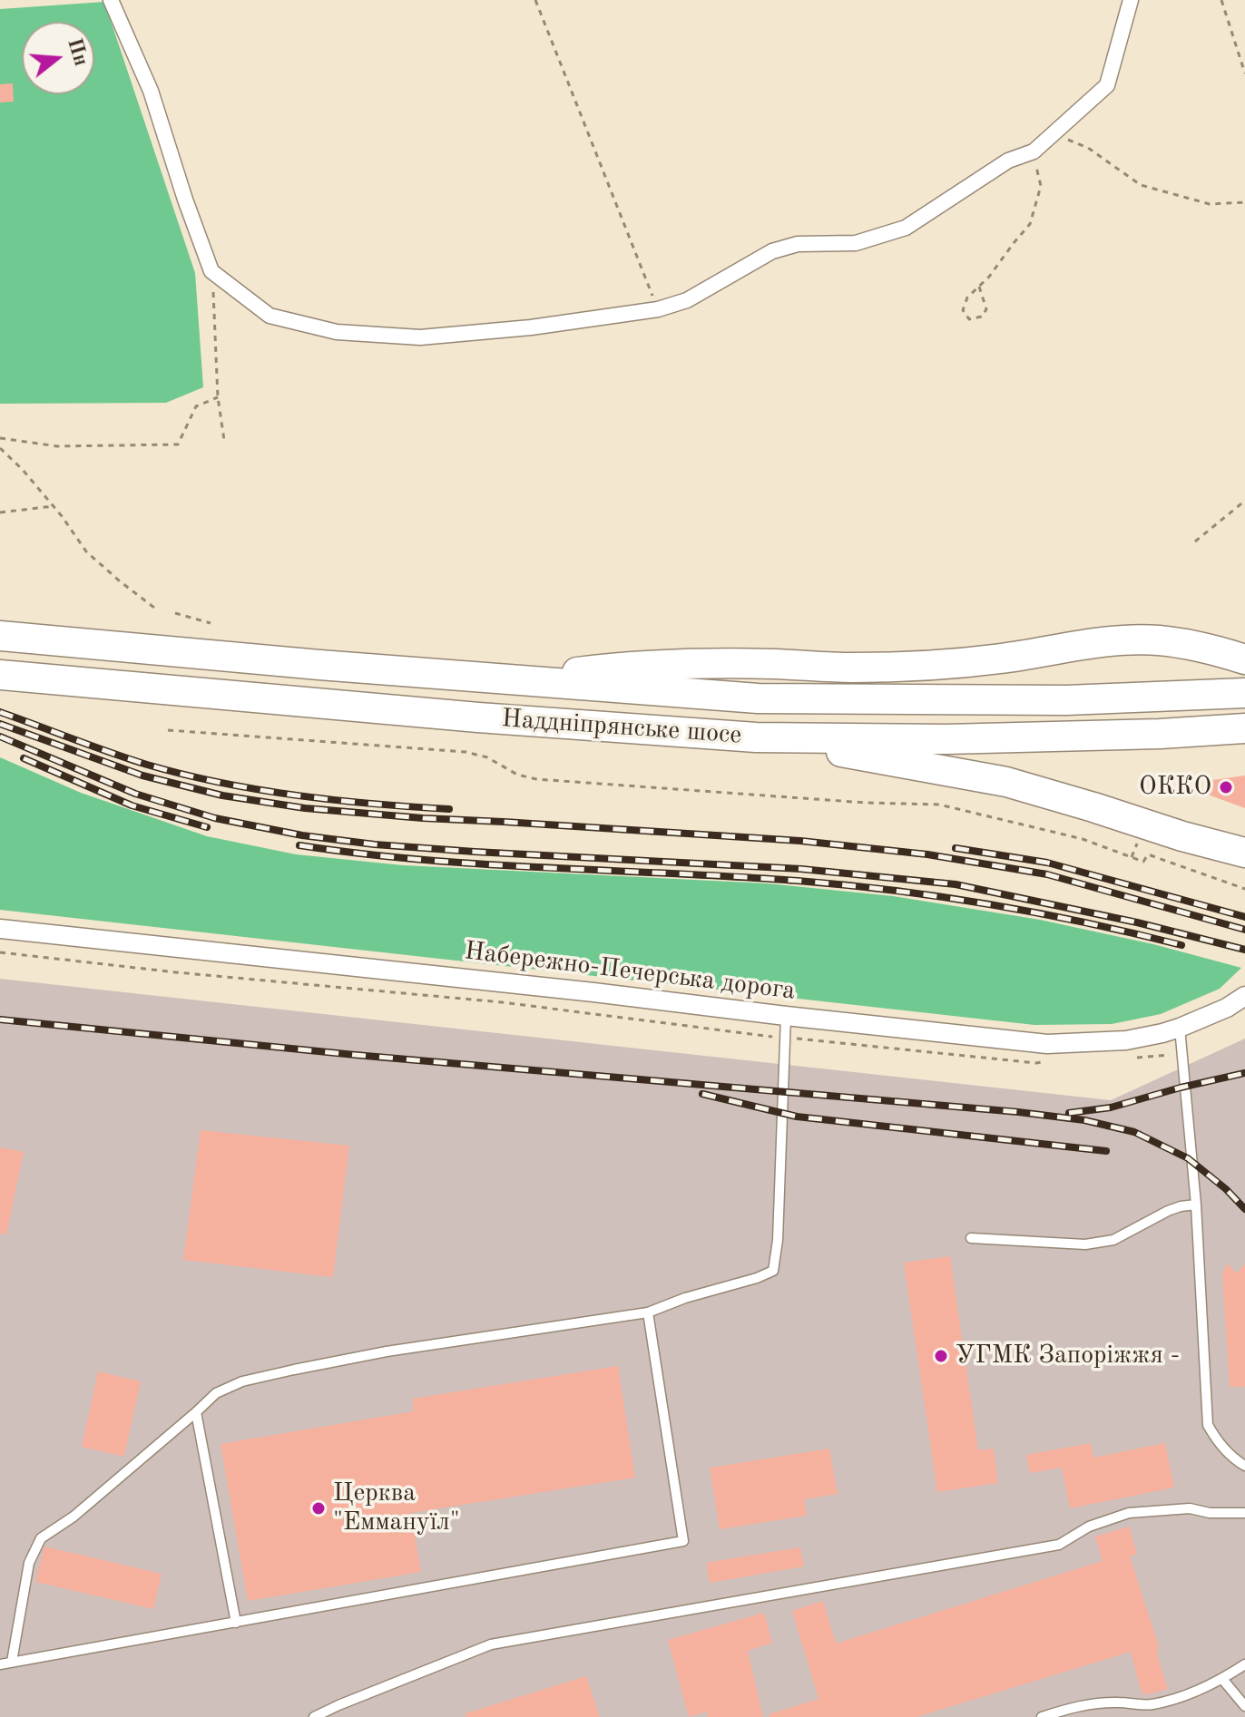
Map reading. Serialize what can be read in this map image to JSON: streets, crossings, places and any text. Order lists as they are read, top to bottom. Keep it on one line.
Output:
{"streets":{"main road":["Наддніпрянське шосе"],"street":["Набережно-Печерська дорога"]},"places":["ОККО","УГМК Запоріжжя -","Церква \"Еммануїл\""],"north":"right"}
